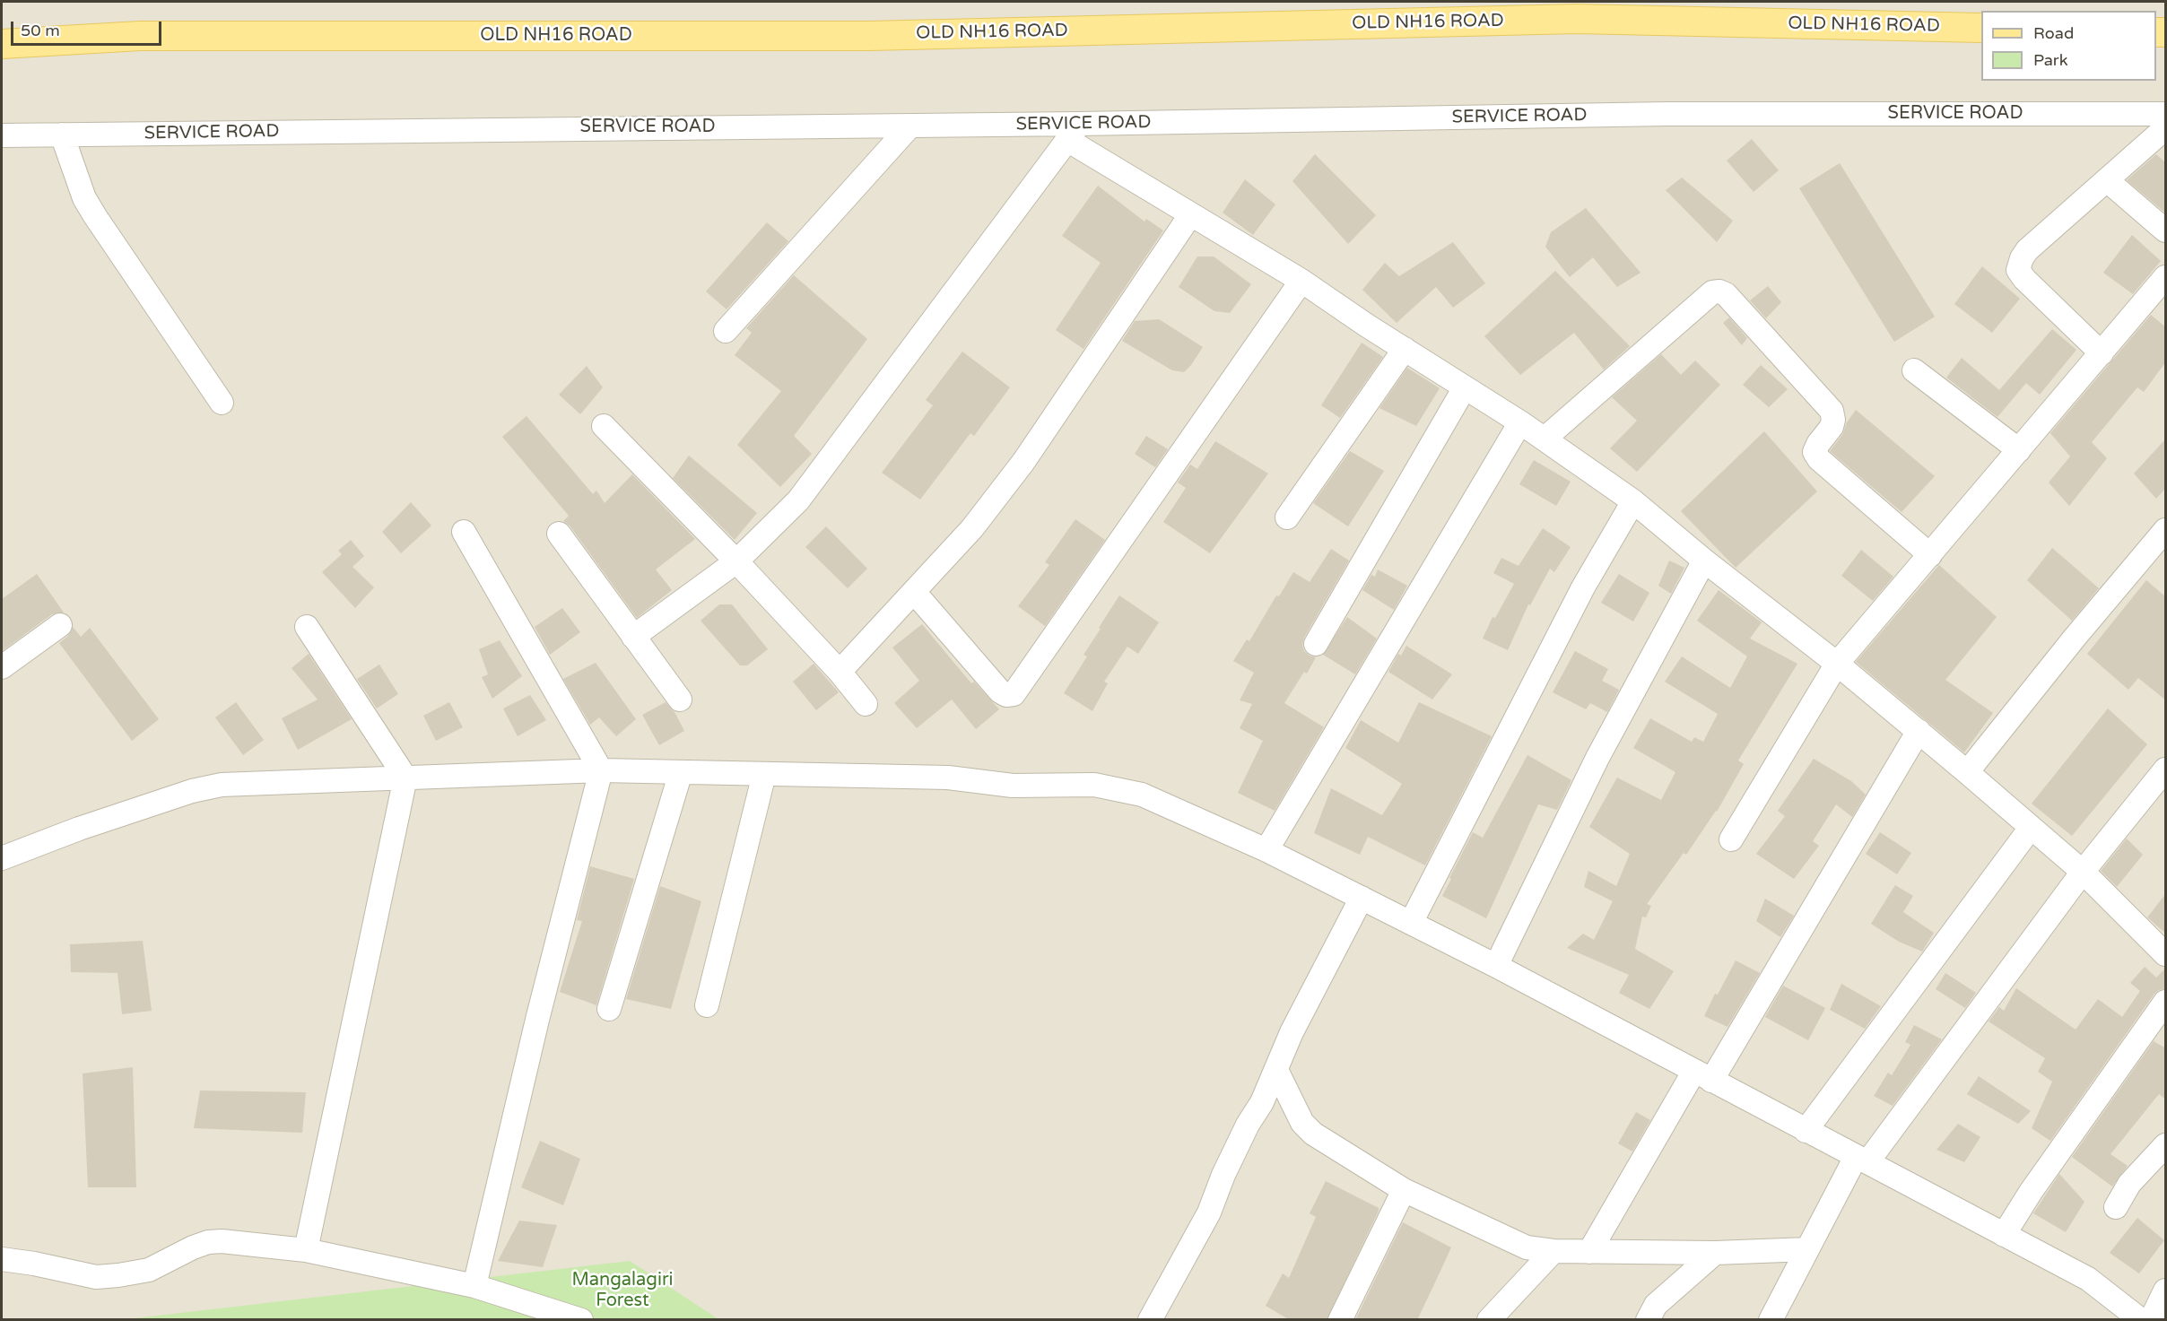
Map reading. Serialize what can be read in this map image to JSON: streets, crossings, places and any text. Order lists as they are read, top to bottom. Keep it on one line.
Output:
{"streets":{"main road":["OLD NH16 ROAD"],"street":["SERVICE ROAD"]},"parks":["Mangalagiri Forest"],"legend":["Road","Park"],"scale_bar":"50 m"}
